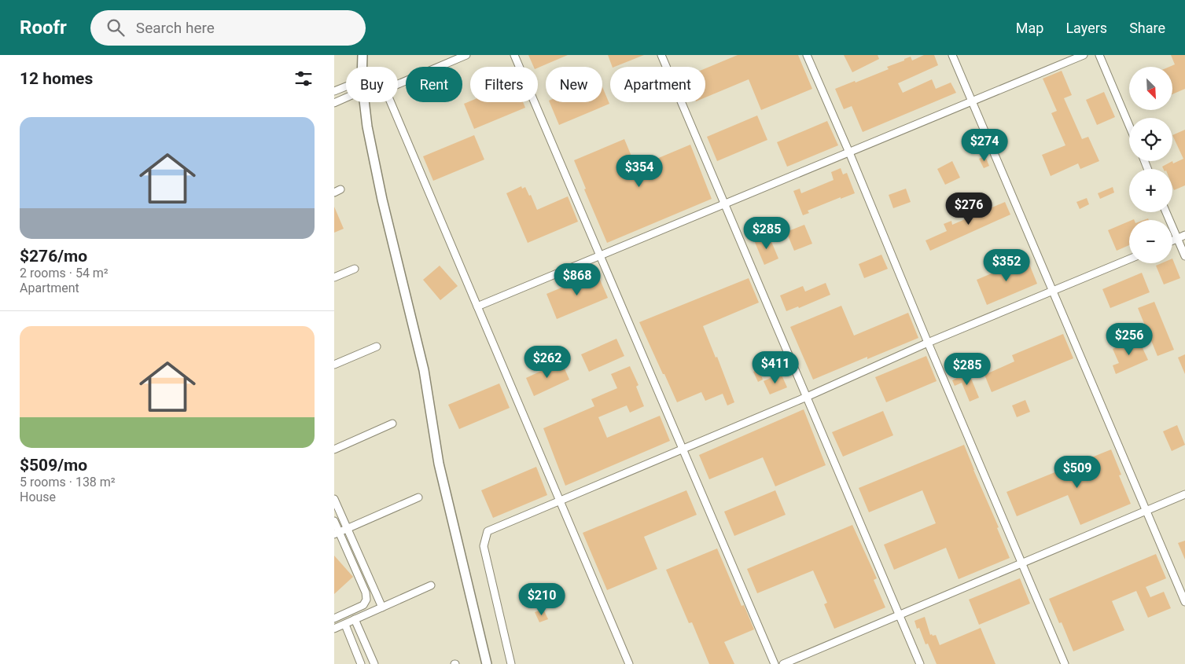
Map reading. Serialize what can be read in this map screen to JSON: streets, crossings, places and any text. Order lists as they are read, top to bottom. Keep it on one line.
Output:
{"north":"bottom right","page":{"header":"Roofr","search":"Search here","nav":["Map","Layers","Share"],"heading":"12 homes","map_buttons":["+","−"],"chip":["Buy","Rent","Filters","New","Apartment"],"list":[{"name":"$276/mo","note":"2 rooms · 54 m² · Apartment"},{"name":"$509/mo","note":"5 rooms · 138 m² · House"}],"price":["$274","$354","$276","$285","$352","$868","$256","$262","$411","$285","$509","$210"]}}
